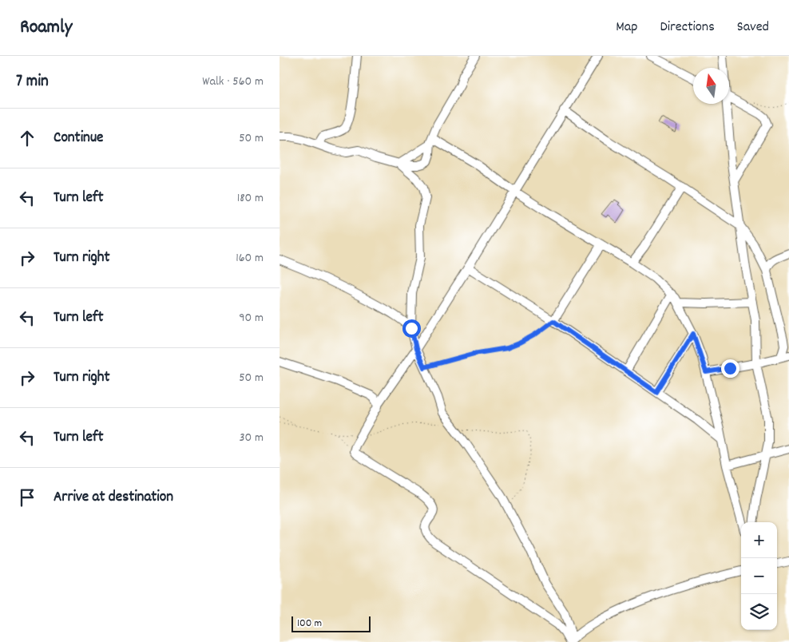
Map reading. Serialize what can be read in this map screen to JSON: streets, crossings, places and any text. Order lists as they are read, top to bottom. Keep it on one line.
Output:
{"scale_bar":"100 m","north":"top","page":{"header":"Roamly","nav":["Map","Directions","Saved"],"heading":["7 min","Walk · 560 m"],"list":[["Continue","50 m"],["Turn left","180 m"],["Turn right","160 m"],["Turn left","90 m"],["Turn right","50 m"],["Turn left","30 m"],"Arrive at destination"],"map_buttons":["+","−"],"scale":"100 m"}}
